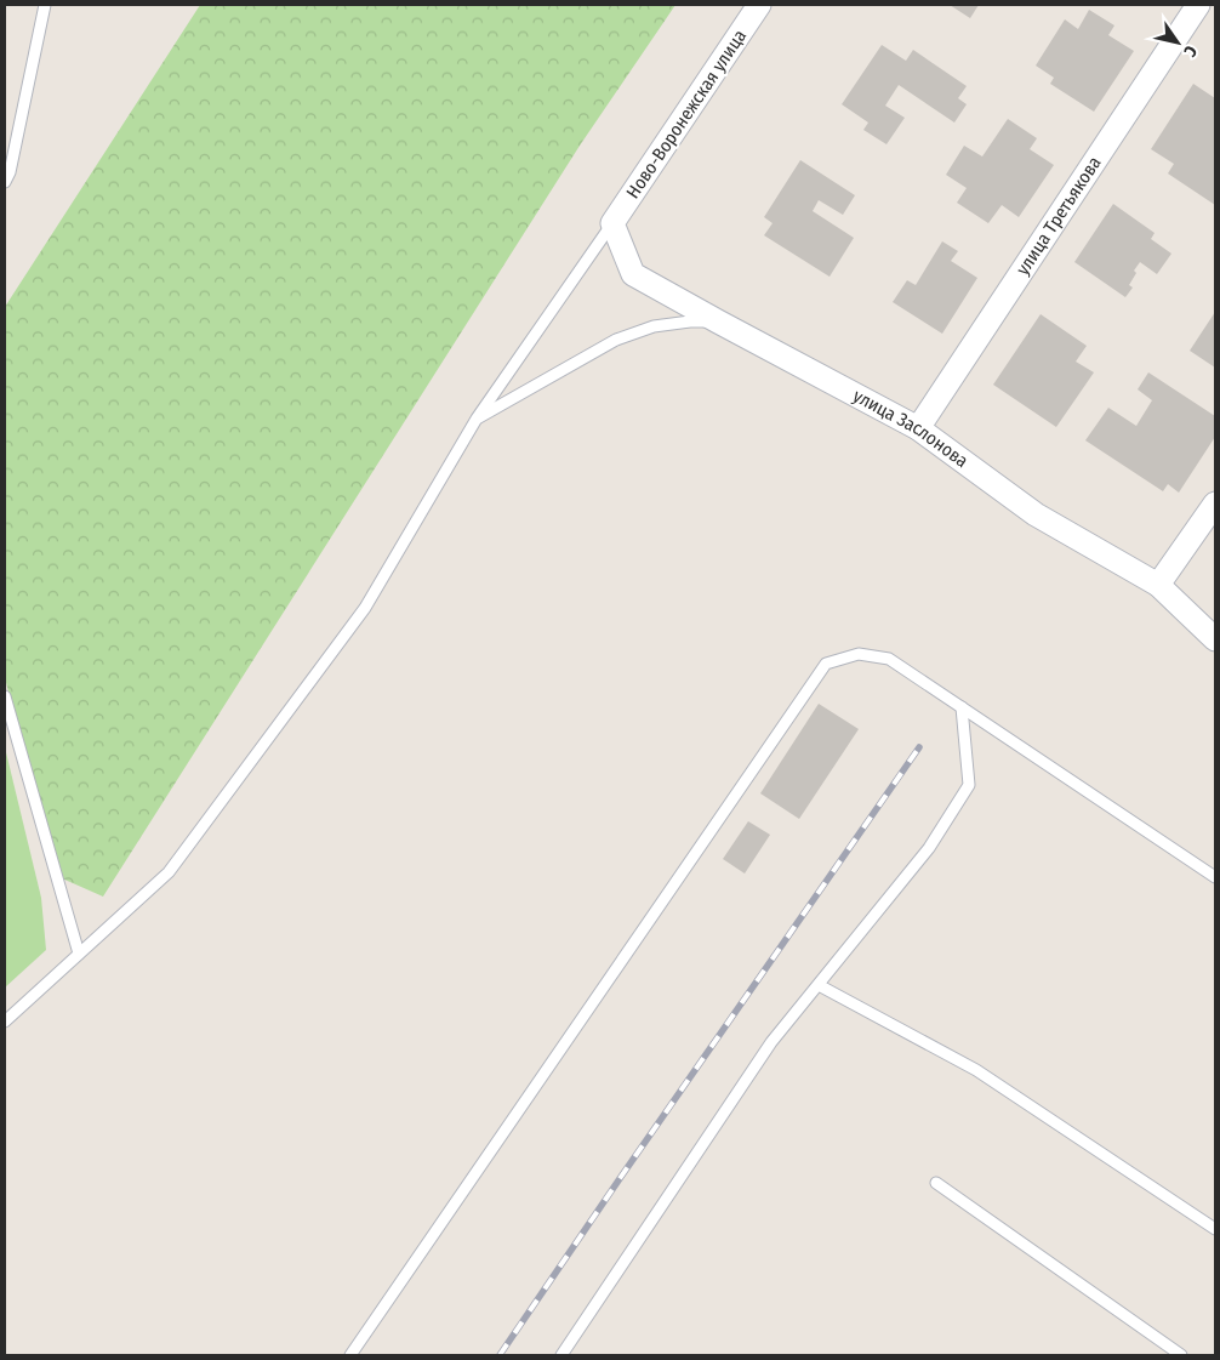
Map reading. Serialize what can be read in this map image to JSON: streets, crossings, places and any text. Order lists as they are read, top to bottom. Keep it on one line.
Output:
{"streets":{"street":["Ново-Воронежская улица","улица Третьякова","улица Заслонова"]},"crossings":[["Ново-Воронежская улица","улица Заслонова"],["улица Третьякова","улица Заслонова"]],"north":"bottom right"}
